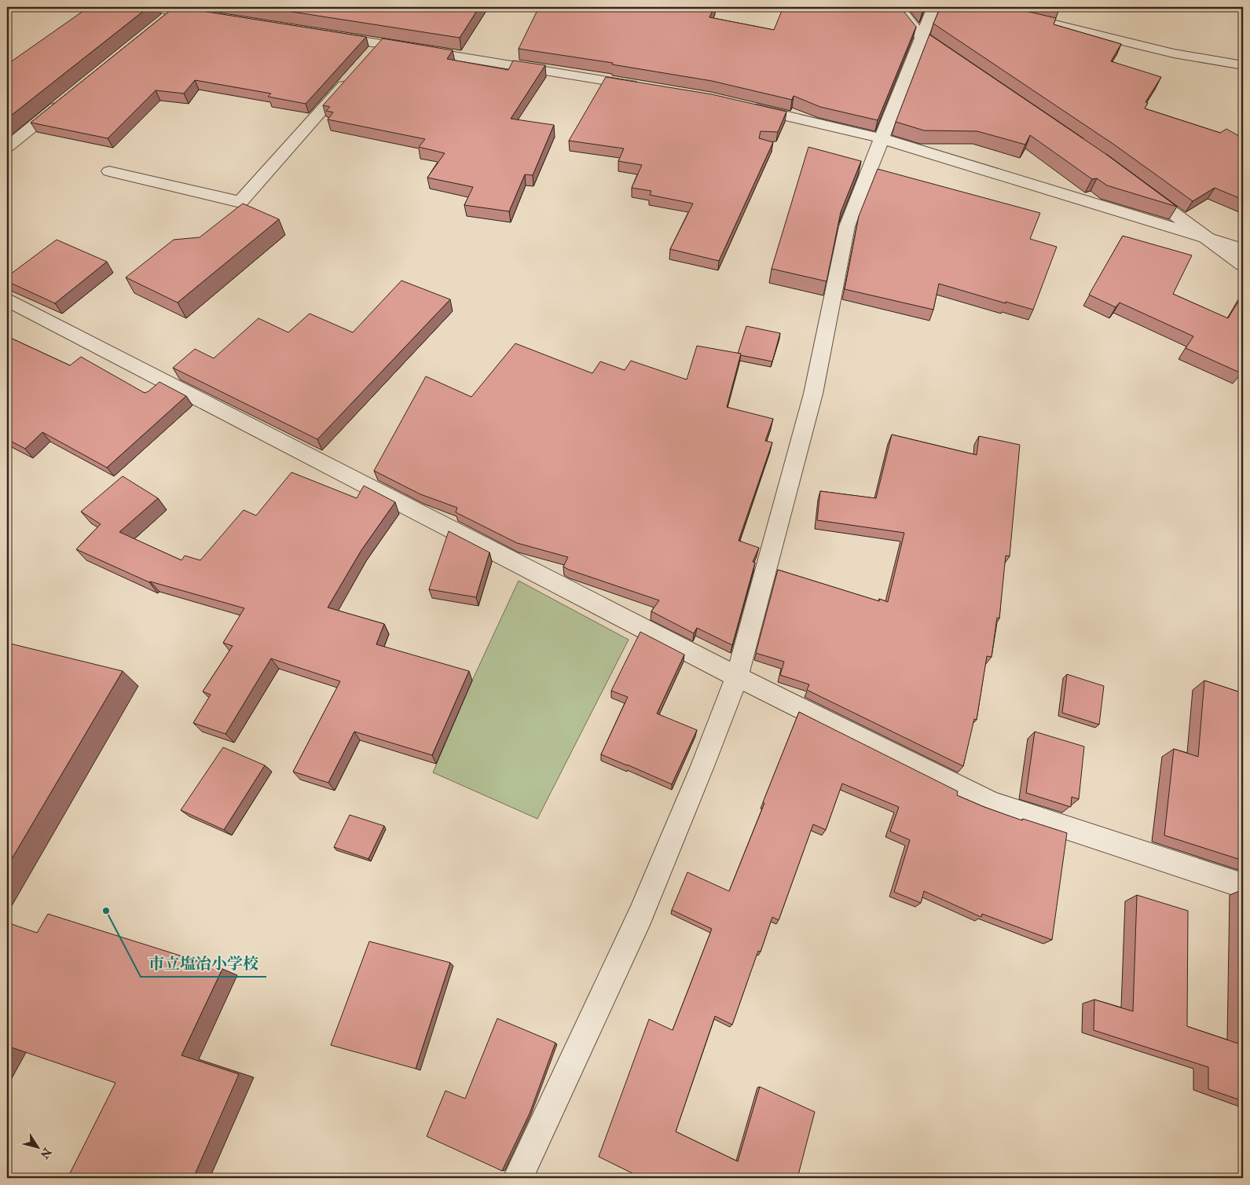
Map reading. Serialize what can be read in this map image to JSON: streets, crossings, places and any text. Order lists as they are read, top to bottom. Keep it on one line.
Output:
{"places":["市立塩冶小学校"],"north":"bottom right"}
